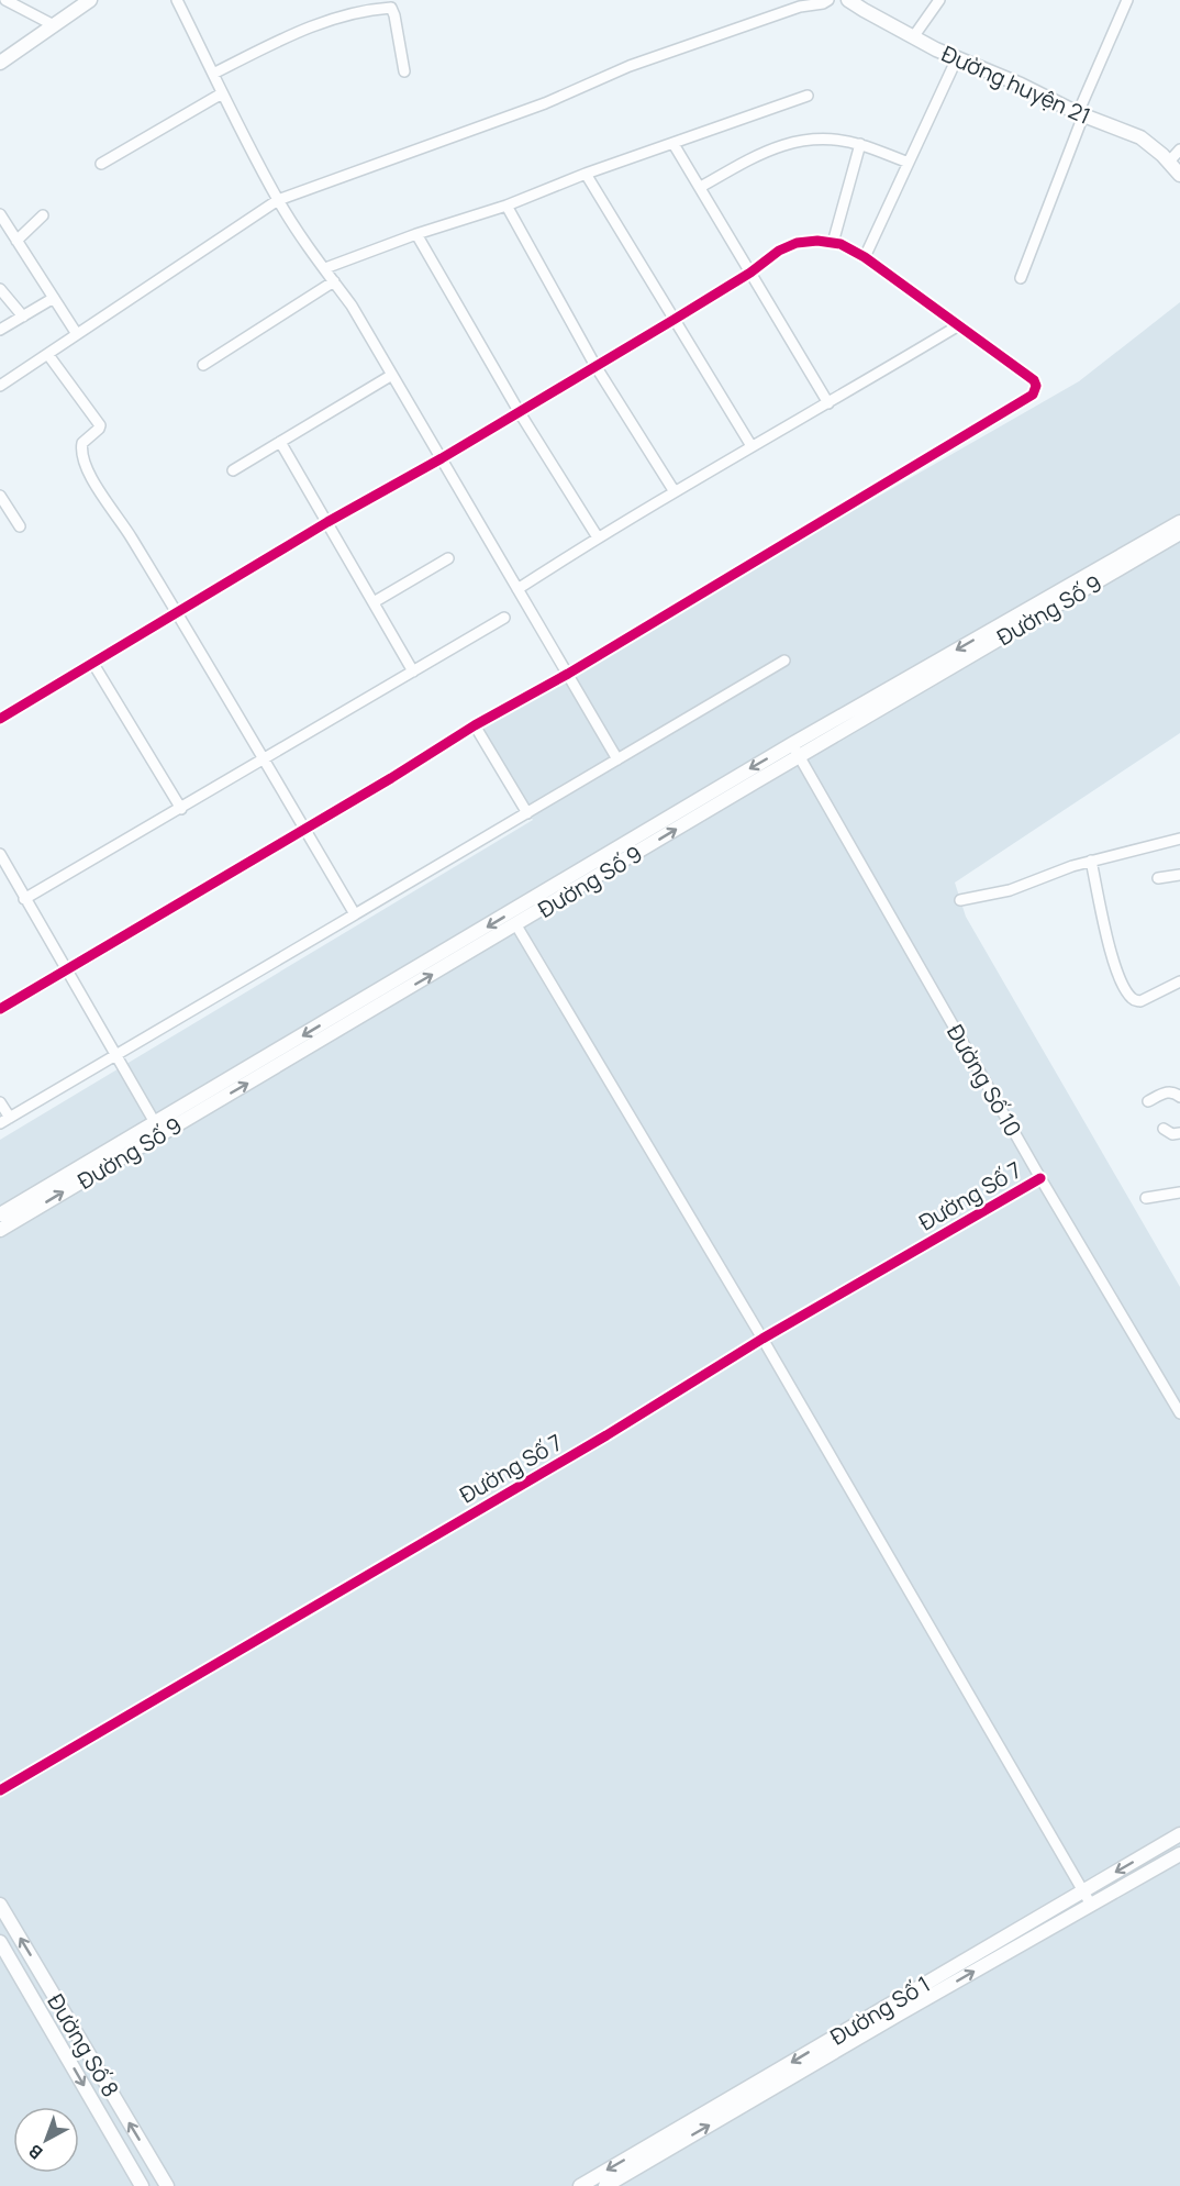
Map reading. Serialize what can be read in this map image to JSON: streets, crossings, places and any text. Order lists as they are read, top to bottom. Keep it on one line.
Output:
{"streets":{"street":["Đường huyện 21","Đường Số 9","Đường Số 10","Đường Số 7","Đường Số 1","Đường Số 8"]},"crossings":[["Đường Số 9","Đường Số 10"],["Đường Số 10","Đường Số 7"]],"north":"bottom left"}
